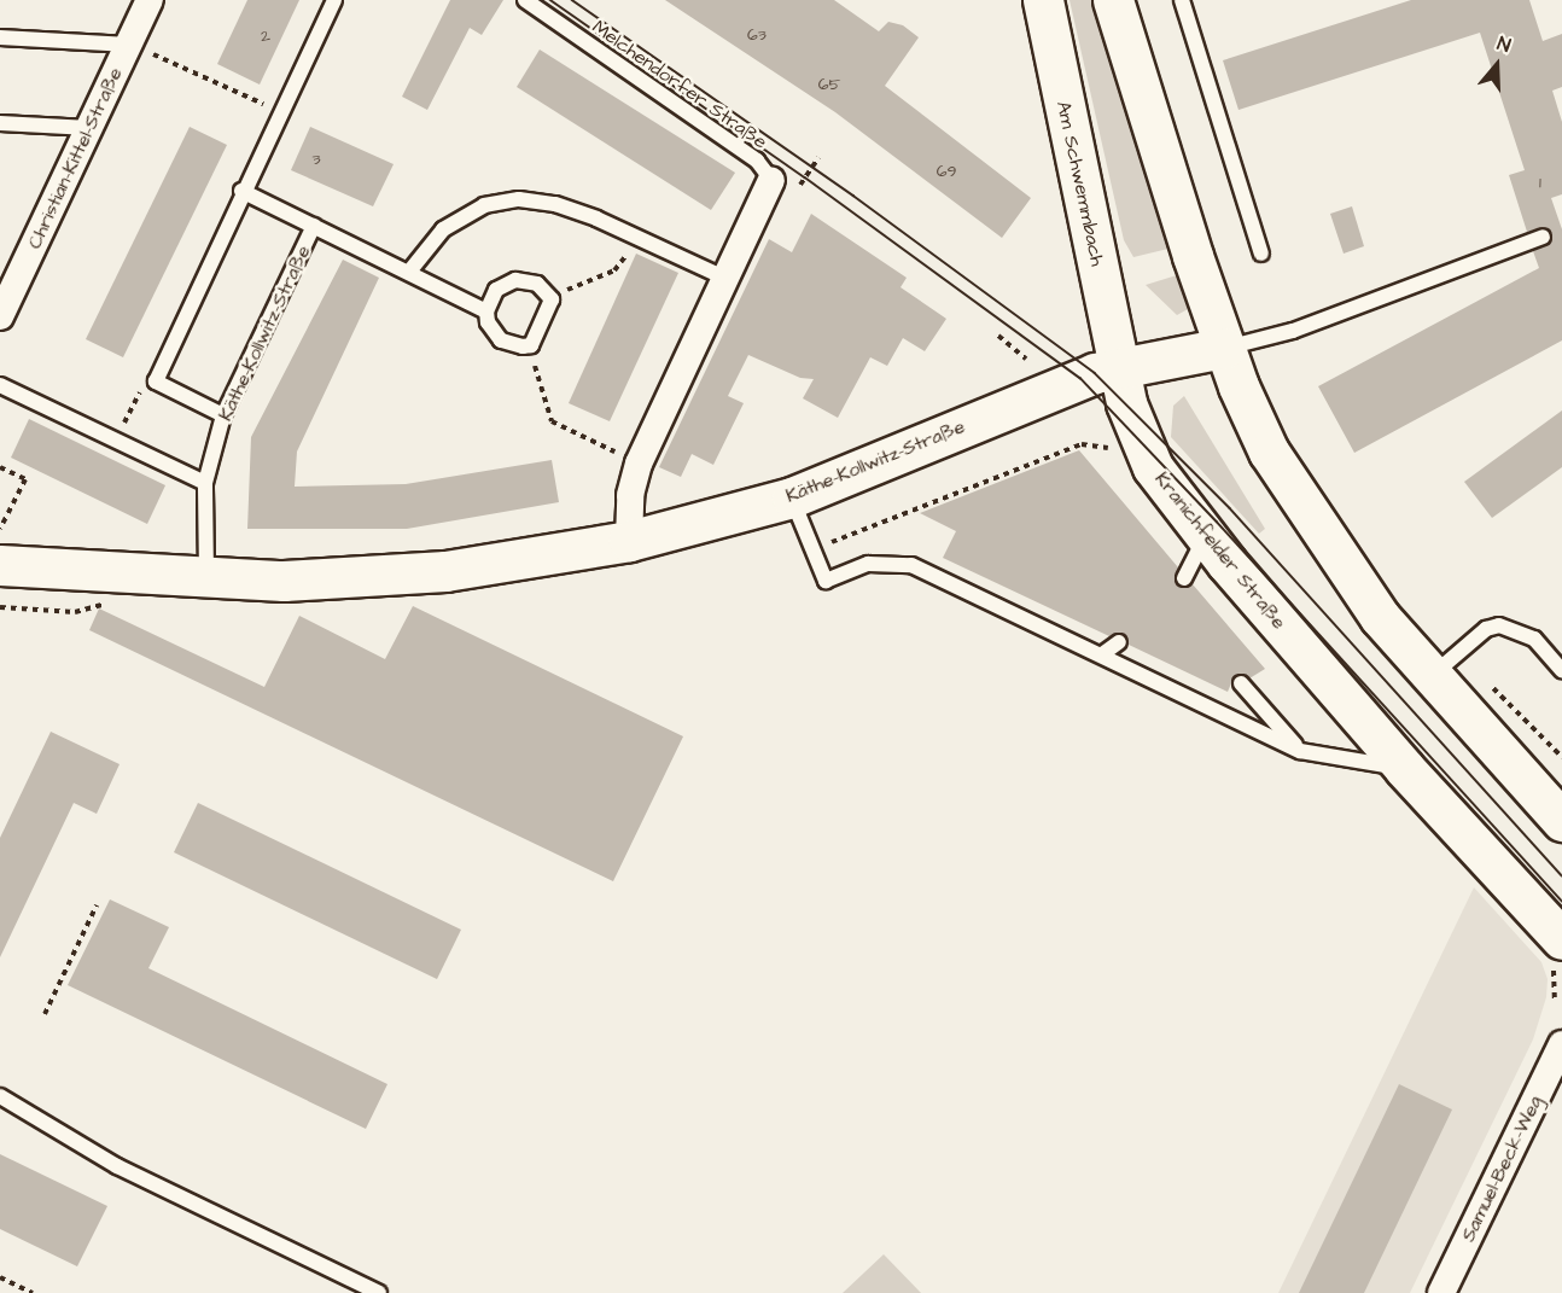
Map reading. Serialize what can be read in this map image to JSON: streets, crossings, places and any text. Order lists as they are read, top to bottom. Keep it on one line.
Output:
{"streets":{"main road":["Am Schwemmbach","Käthe-Kollwitz-Straße","Kranichfelder Straße"],"street":["Christian-Kittel-Straße","Samuel-Beck-Weg"],"lane":["Melchendorfer Straße"]},"crossings":[["Am Schwemmbach","Käthe-Kollwitz-Straße"],["Am Schwemmbach","Kranichfelder Straße"],["Käthe-Kollwitz-Straße","Kranichfelder Straße"]],"house_numbers":["63","2","65","3","69","1"],"north":"top"}
